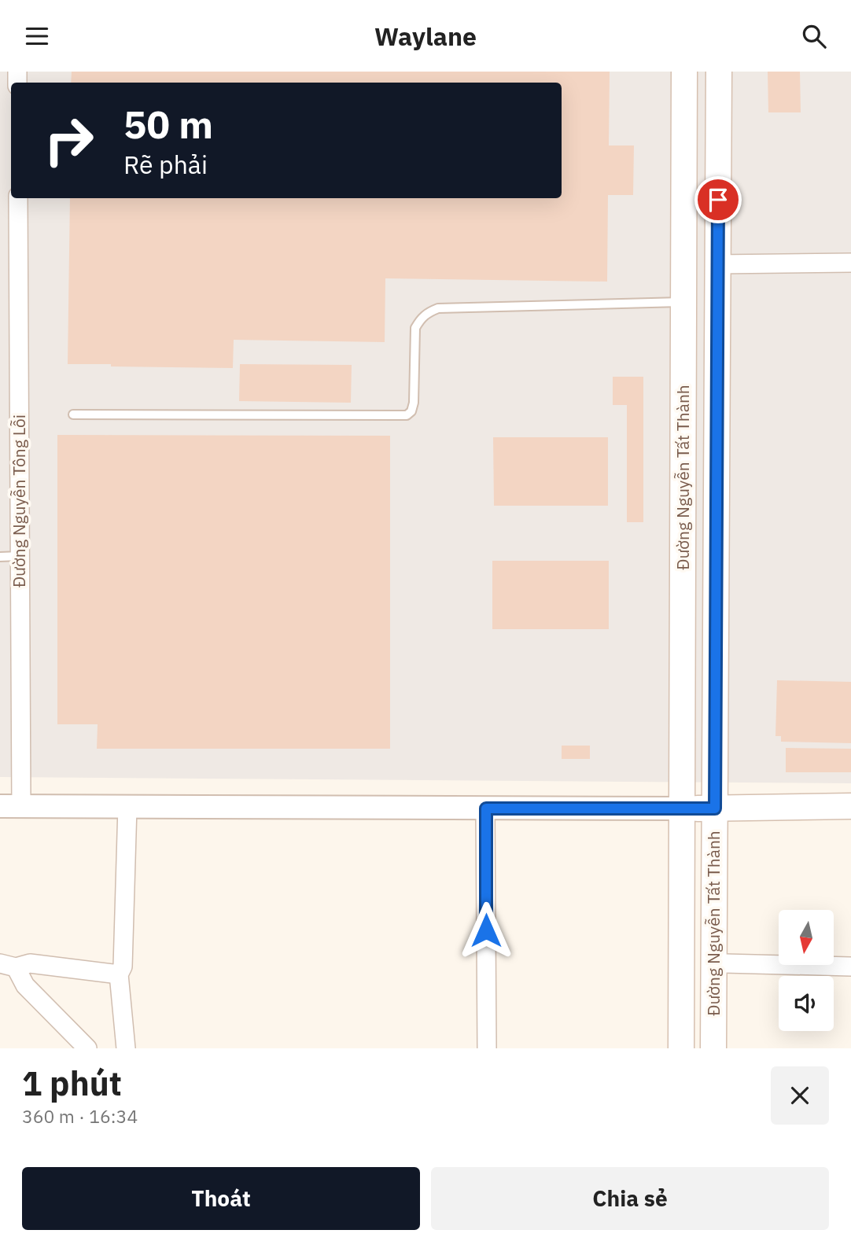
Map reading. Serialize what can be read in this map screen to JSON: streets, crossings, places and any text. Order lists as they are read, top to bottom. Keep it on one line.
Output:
{"streets":{"main road":["Đường Nguyễn Tất Thành"],"street":["Đường Nguyễn Tông Lỗi"]},"north":"bottom","page":{"header":"Waylane","turn":["50 m","Rẽ phải"],"heading":["1 phút","360 m · 16:34"],"buttons":["Thoát","Chia sẻ"]}}
